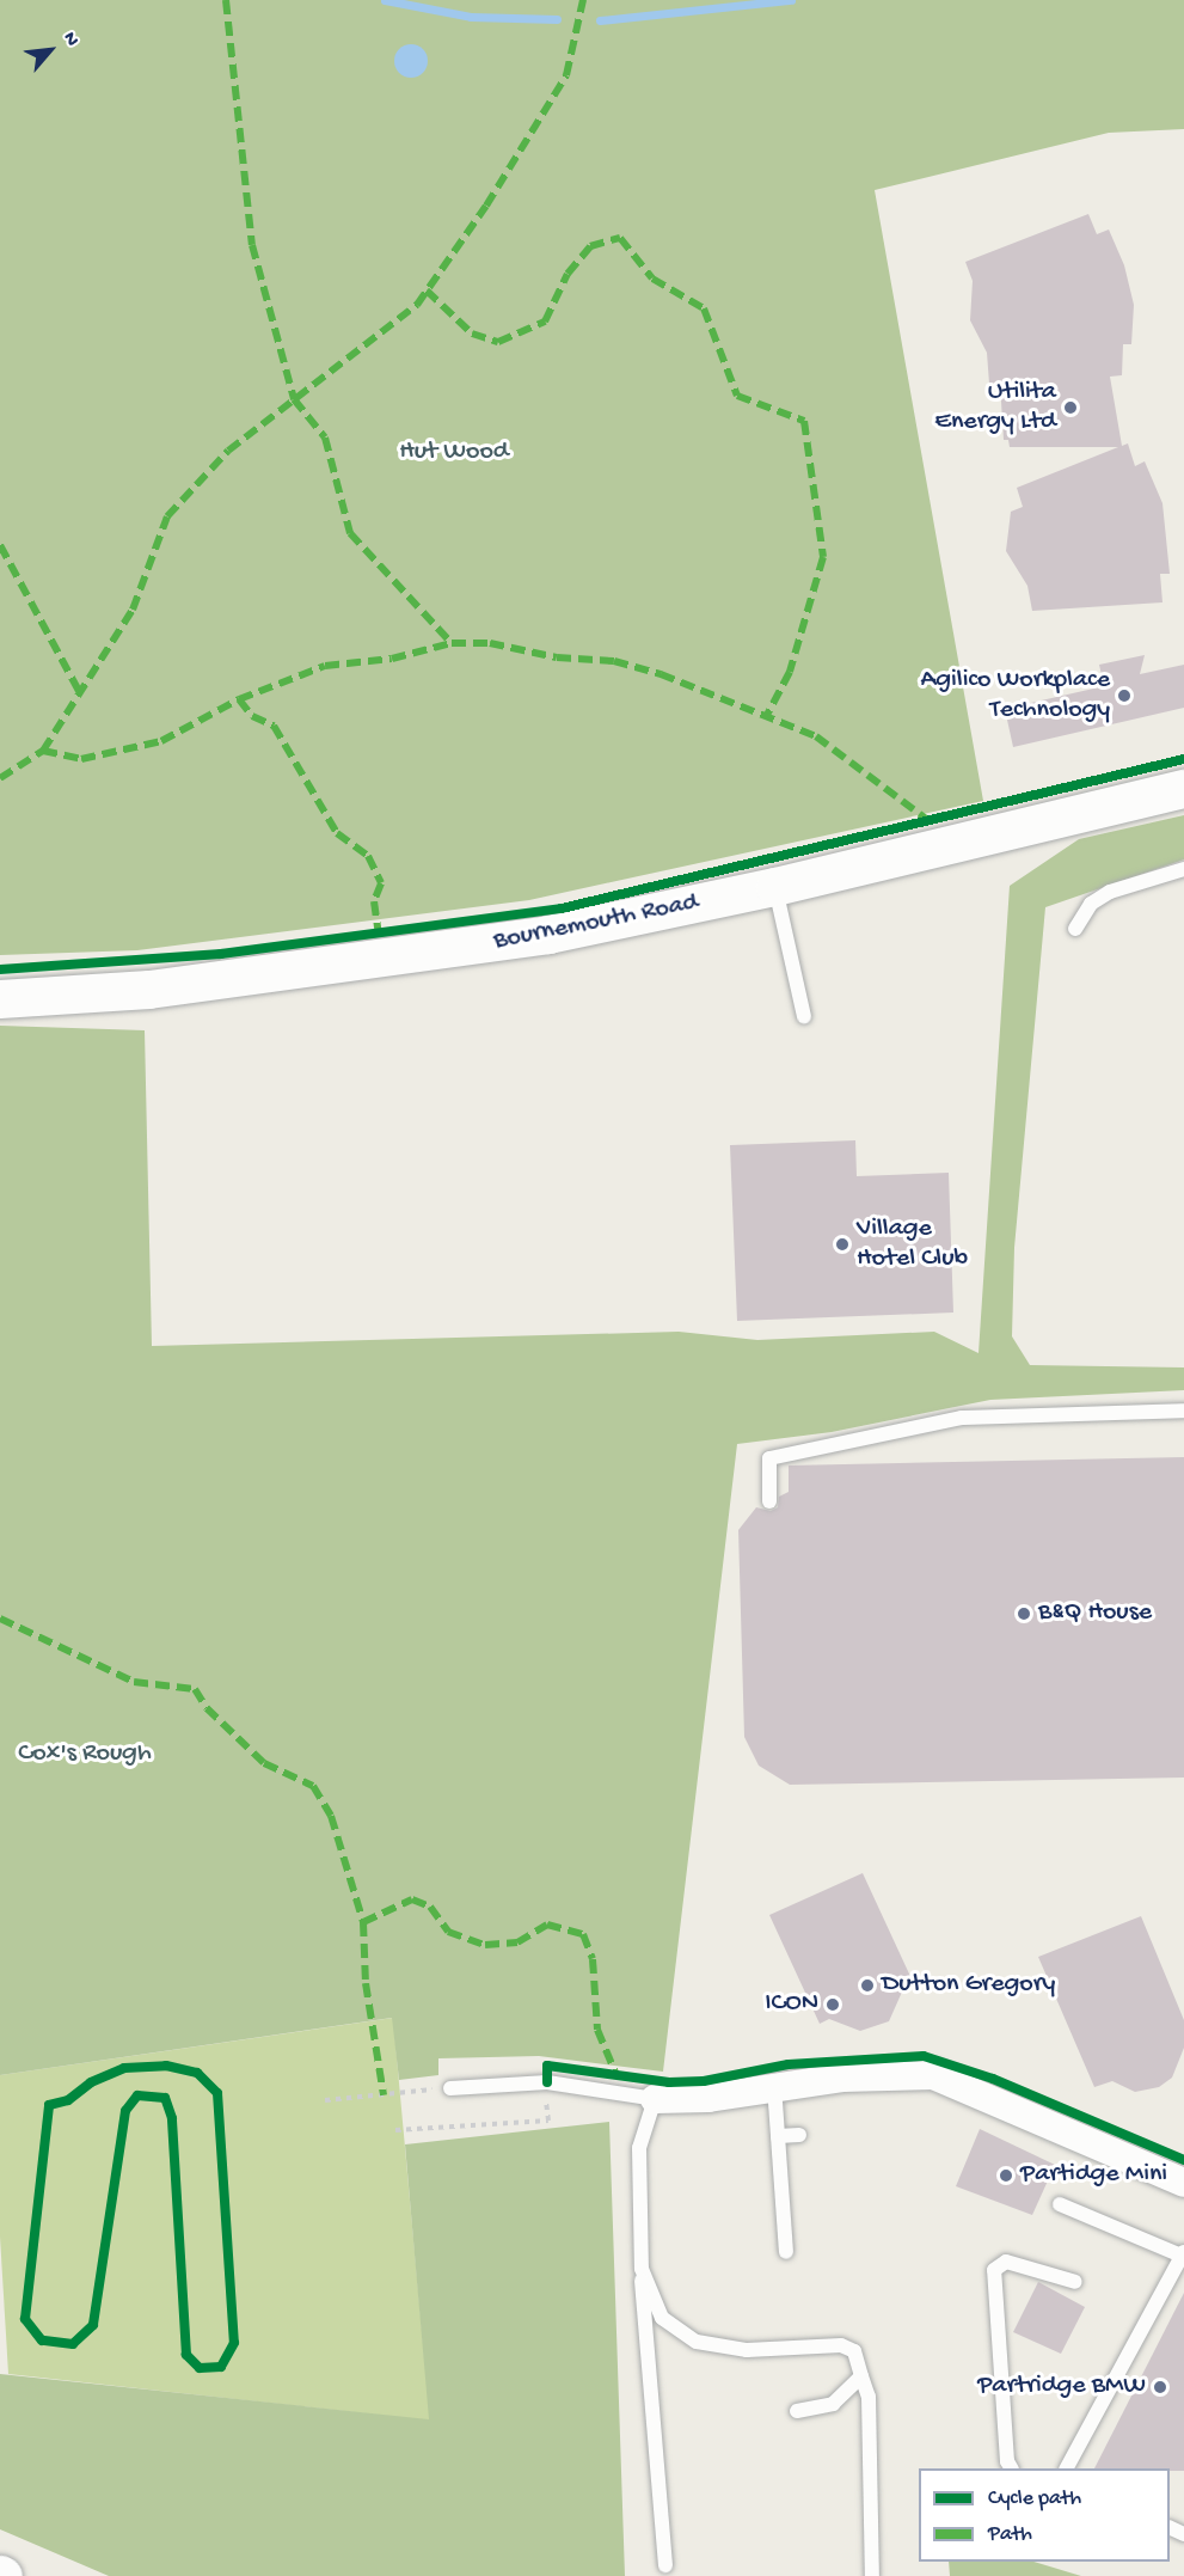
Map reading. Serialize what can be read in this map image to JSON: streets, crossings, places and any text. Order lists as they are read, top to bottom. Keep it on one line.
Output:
{"streets":{"street":["Bournemouth Road"]},"parks":["Hut Wood","Cox's Rough"],"places":["Utilita Energy Ltd","Agilico Workplace Technology","Village Hotel Club","B&Q House","Dutton Gregory","ICON","Partidge Mini","Partridge BMW"],"legend":["Cycle path","Path"],"north":"top right"}
